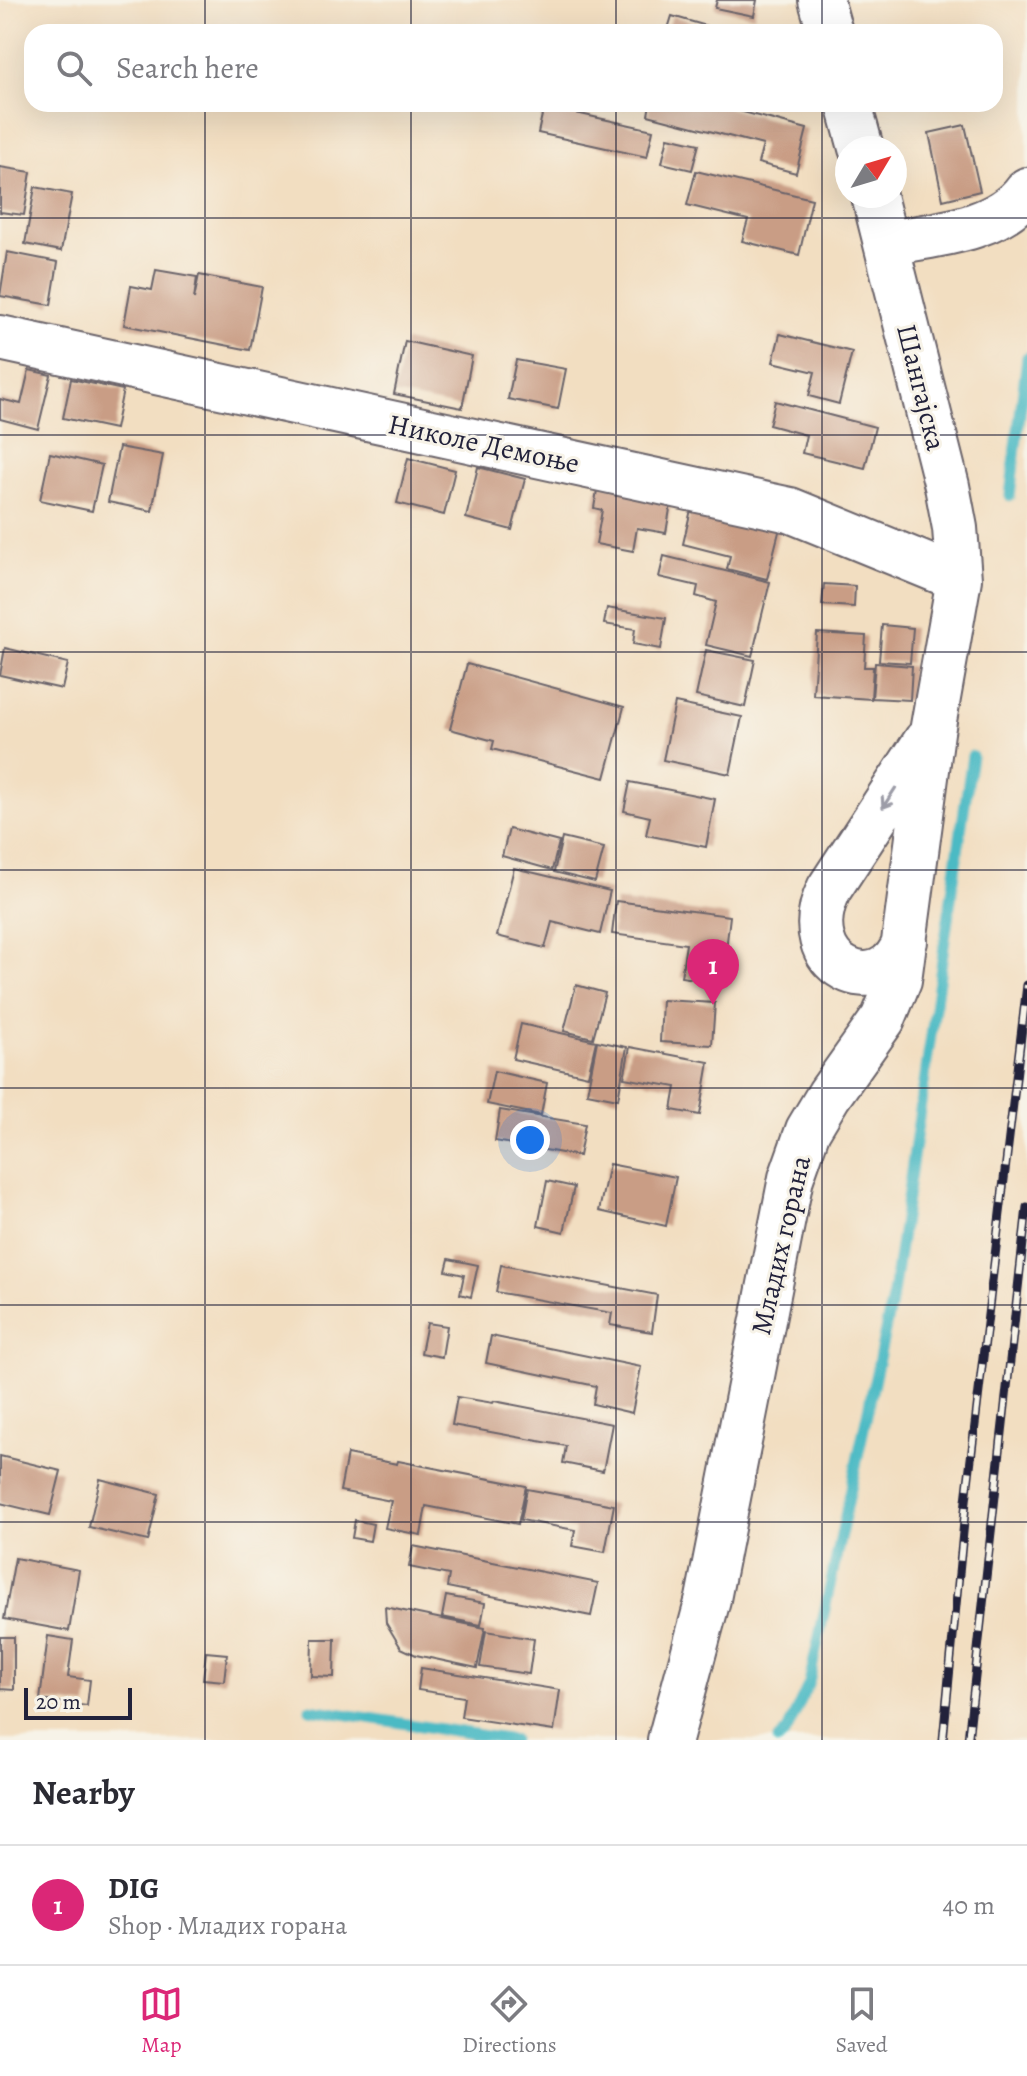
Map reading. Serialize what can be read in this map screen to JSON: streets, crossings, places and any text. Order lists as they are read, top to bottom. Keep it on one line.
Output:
{"streets":{"street":["Шангајска","Николе Демоње","Младих горана"]},"crossings":[["Шангајска","Николе Демоње"],["Шангајска","Младих горана"],["Николе Демоње","Младих горана"]],"scale_bar":"20 m","north":"top right","page":{"search":"Search here","pins":"1","scale":"20 m","heading":"Nearby","list":[{"mark":"1","name":"DIG","note":"Shop · Младих горана","value":"40 m"}],"nav":["Map","Directions","Saved"]}}
